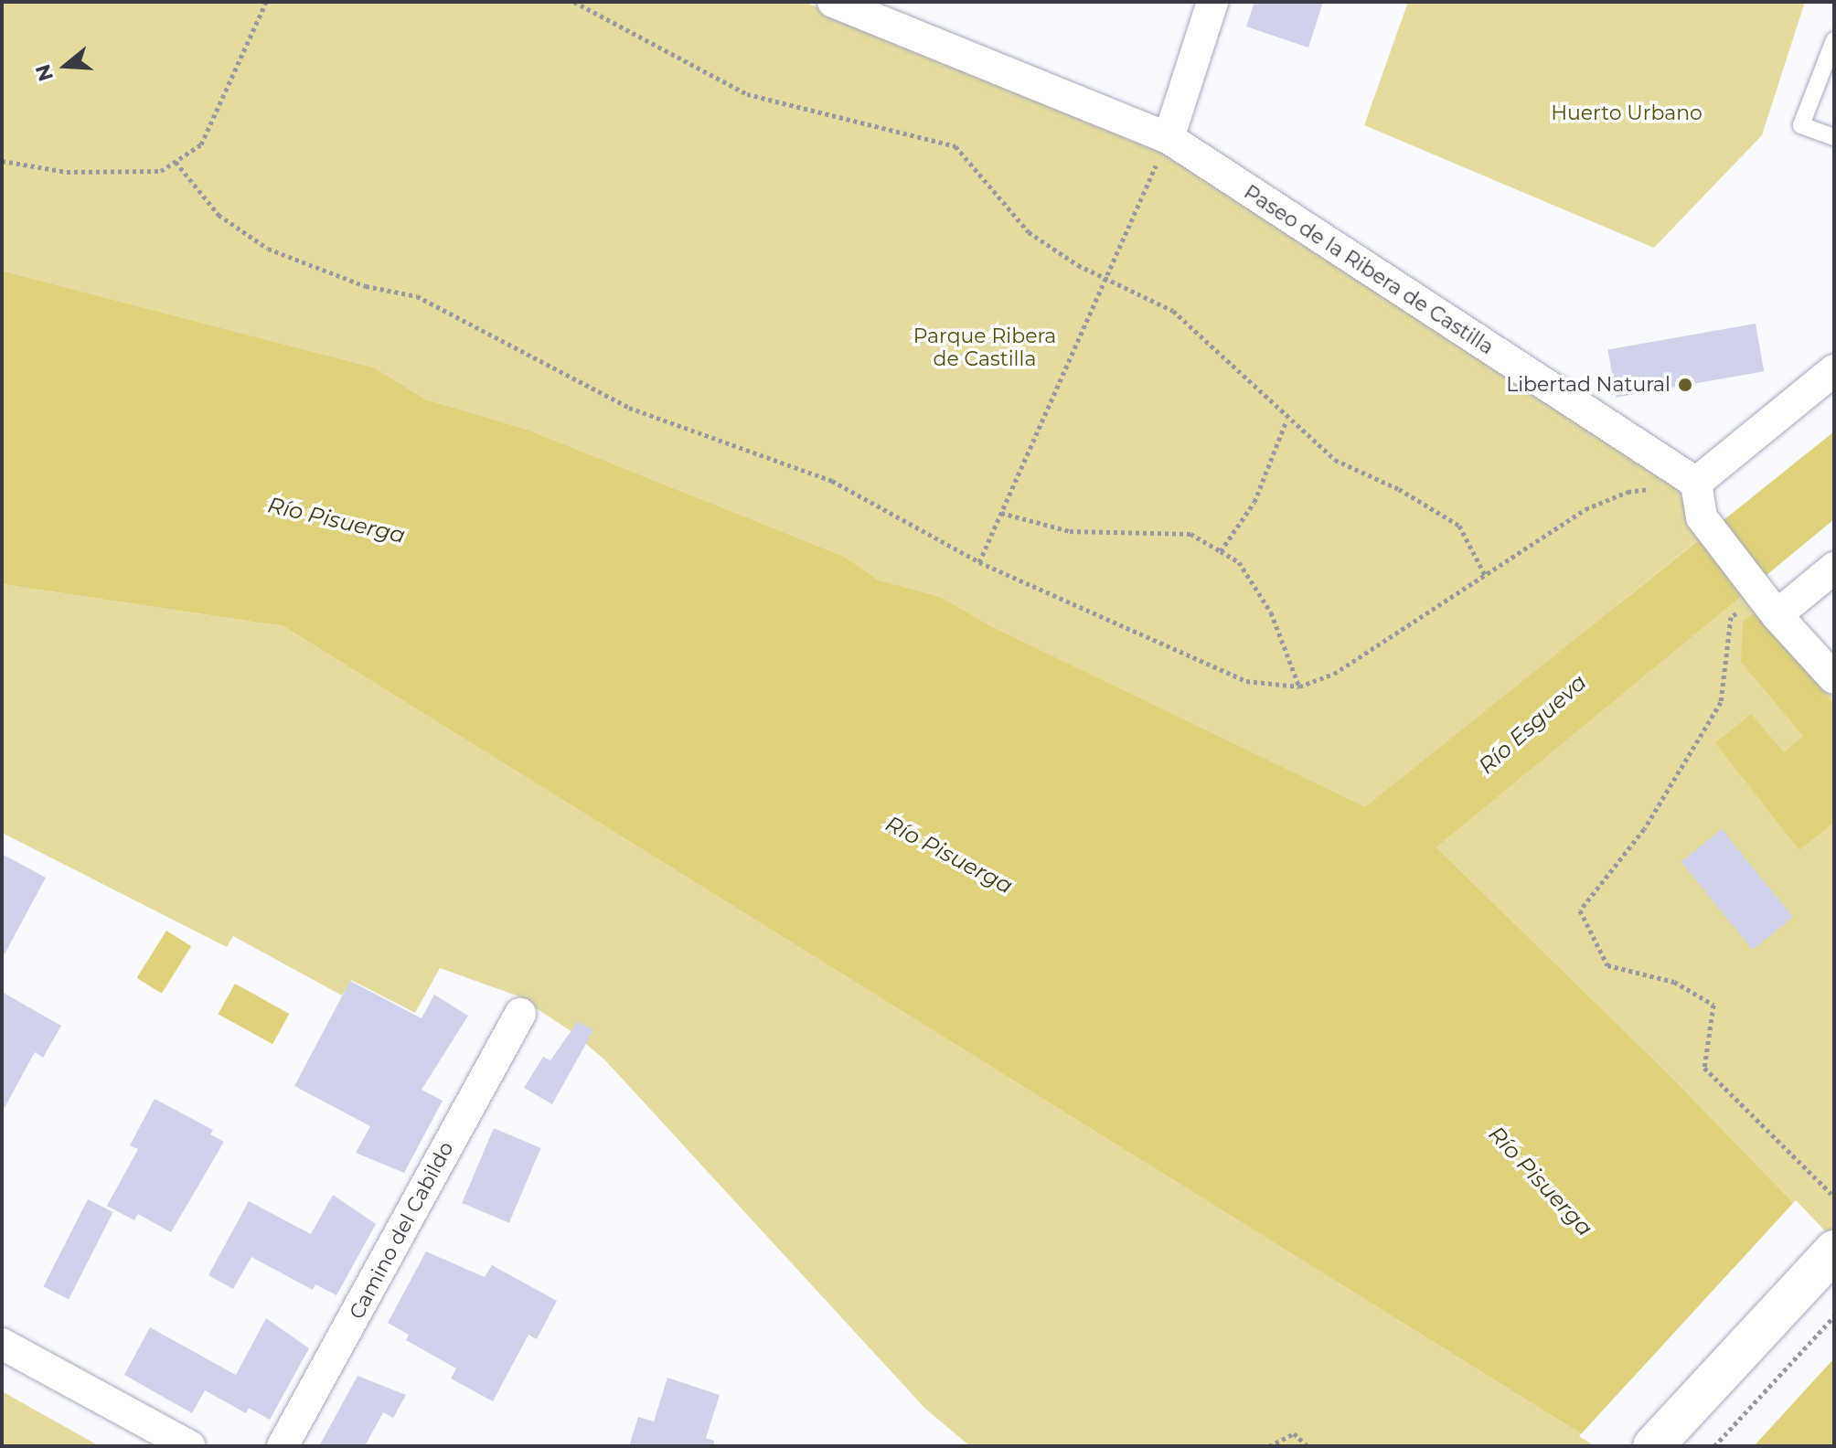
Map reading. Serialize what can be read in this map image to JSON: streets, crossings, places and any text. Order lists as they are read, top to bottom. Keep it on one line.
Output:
{"streets":{"street":["Paseo de la Ribera de Castilla","Camino del Cabildo"]},"water":["Río Pisuerga","Río Esgueva"],"parks":["Huerto Urbano","Parque Ribera de Castilla"],"places":["Libertad Natural"],"north":"left"}
